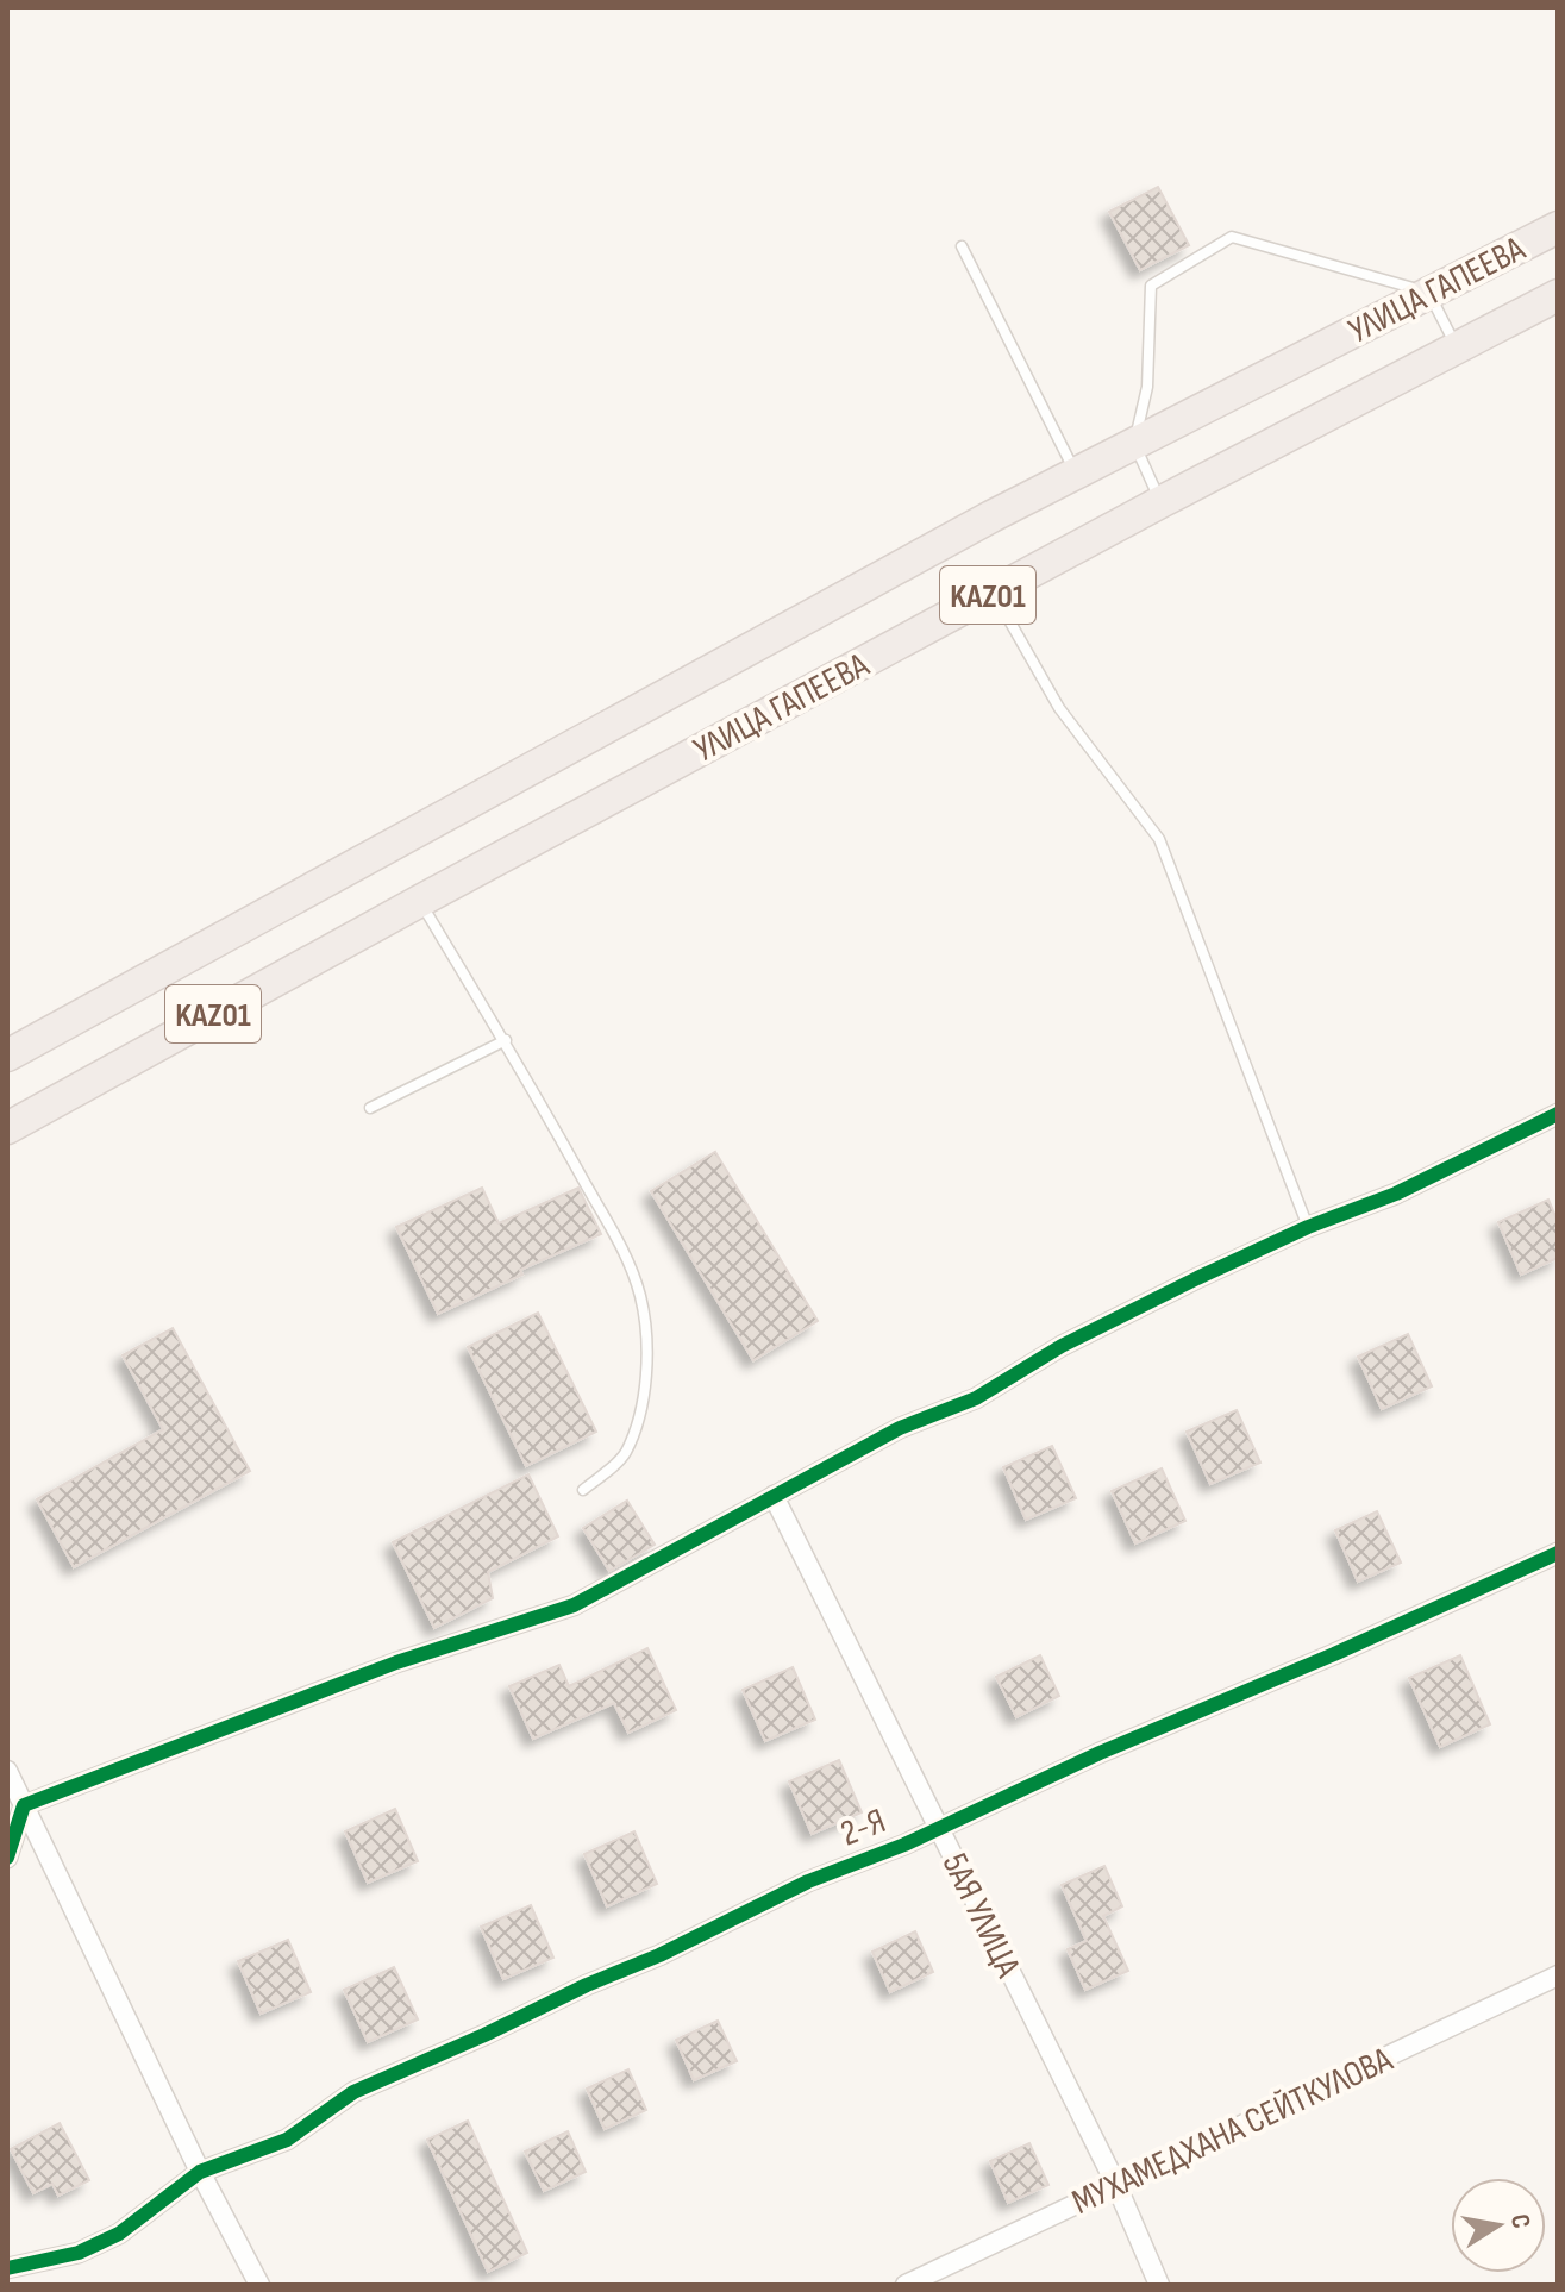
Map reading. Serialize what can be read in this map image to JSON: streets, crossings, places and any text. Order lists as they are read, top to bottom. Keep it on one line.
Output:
{"streets":{"highway":["УЛИЦА ГАПЕЕВА","KАZ01"],"street":["2-Я","5АЯ УЛИЦА","МУХАМЕДХАНА СЕЙТКУЛОВА"]},"crossings":[["2-Я","5АЯ УЛИЦА"],["5АЯ УЛИЦА","МУХАМЕДХАНА СЕЙТКУЛОВА"]],"north":"right"}
